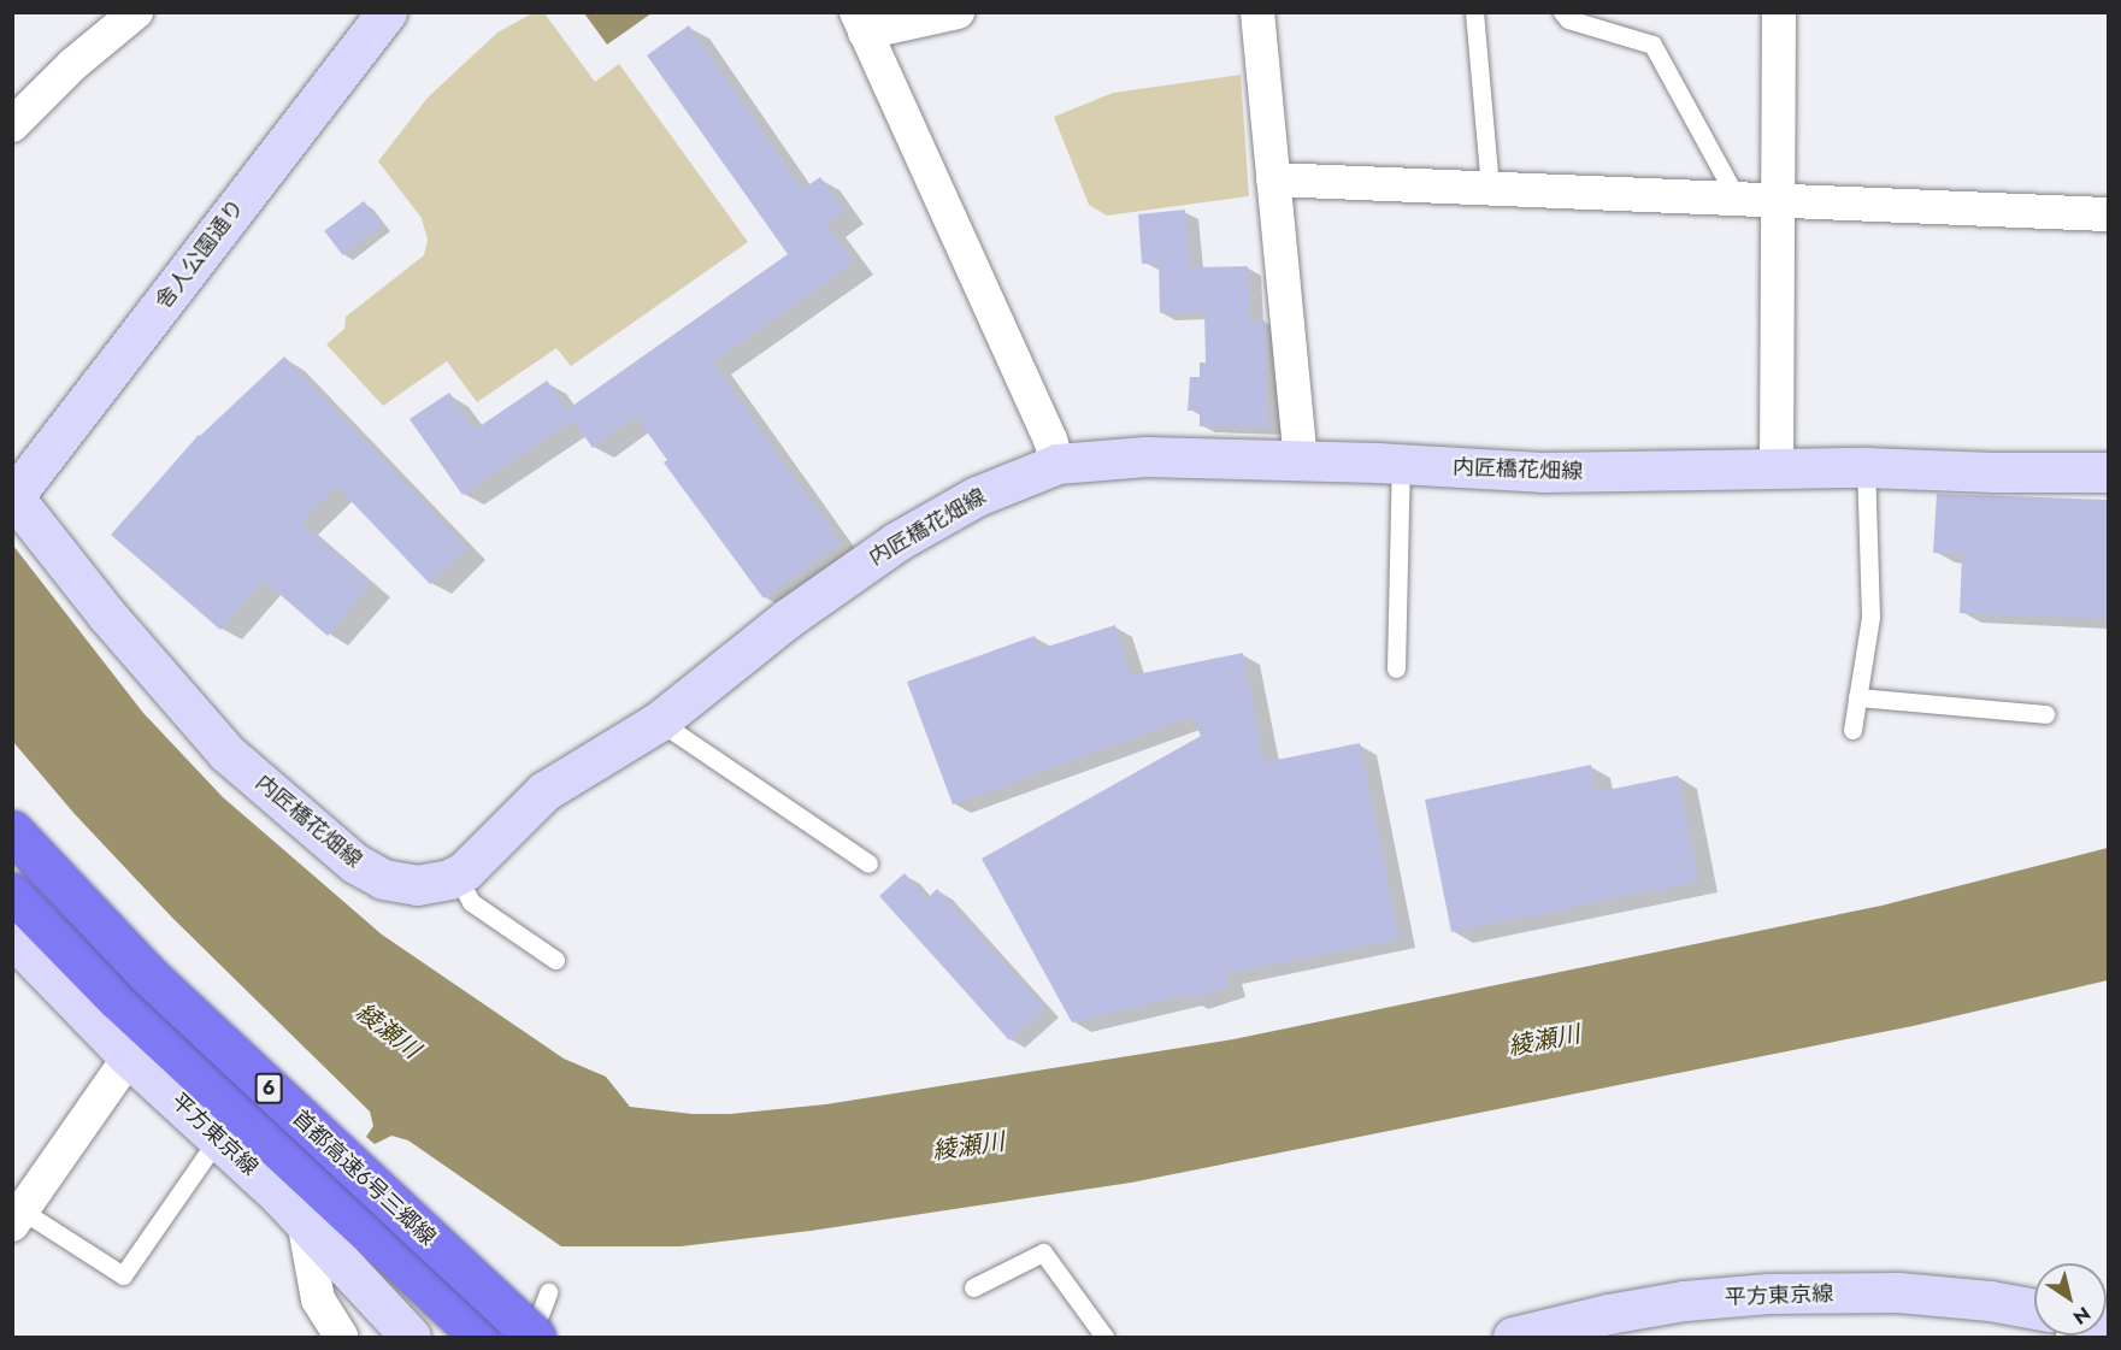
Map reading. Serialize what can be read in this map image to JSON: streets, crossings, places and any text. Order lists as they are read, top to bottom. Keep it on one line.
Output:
{"streets":{"highway":["6","首都高速6号三郷線"],"main road":["舎人公園通り","内匠橋花畑線","平方東京線"]},"crossings":[["舎人公園通り","内匠橋花畑線"]],"water":["綾瀬川"],"north":"bottom right"}
